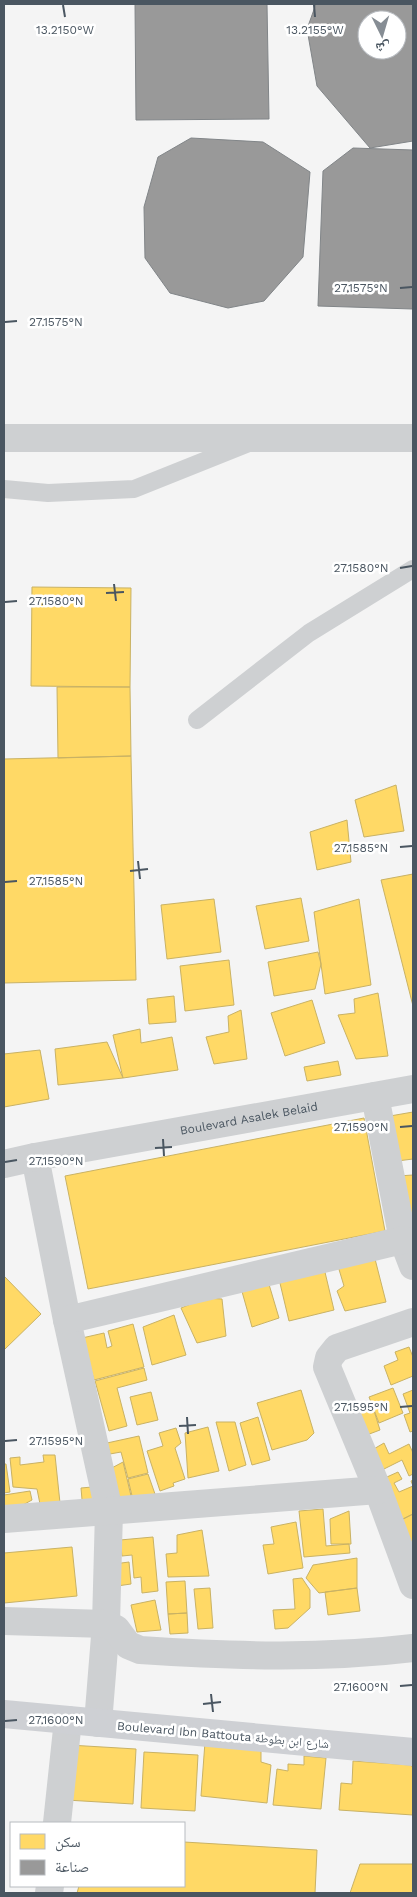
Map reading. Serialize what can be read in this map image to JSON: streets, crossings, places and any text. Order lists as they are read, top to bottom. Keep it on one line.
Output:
{"streets":{"street":["Boulevard Asalek Belaid","Boulevard Ibn Battouta شارع ابن بطوطة"]},"legend":["سكن","صناعة"],"north":"bottom","coordinates":["13.2150°W","13.2155°W","27.1575°N","27.1580°N","27.1585°N","27.1590°N","27.1595°N","27.1600°N"]}
